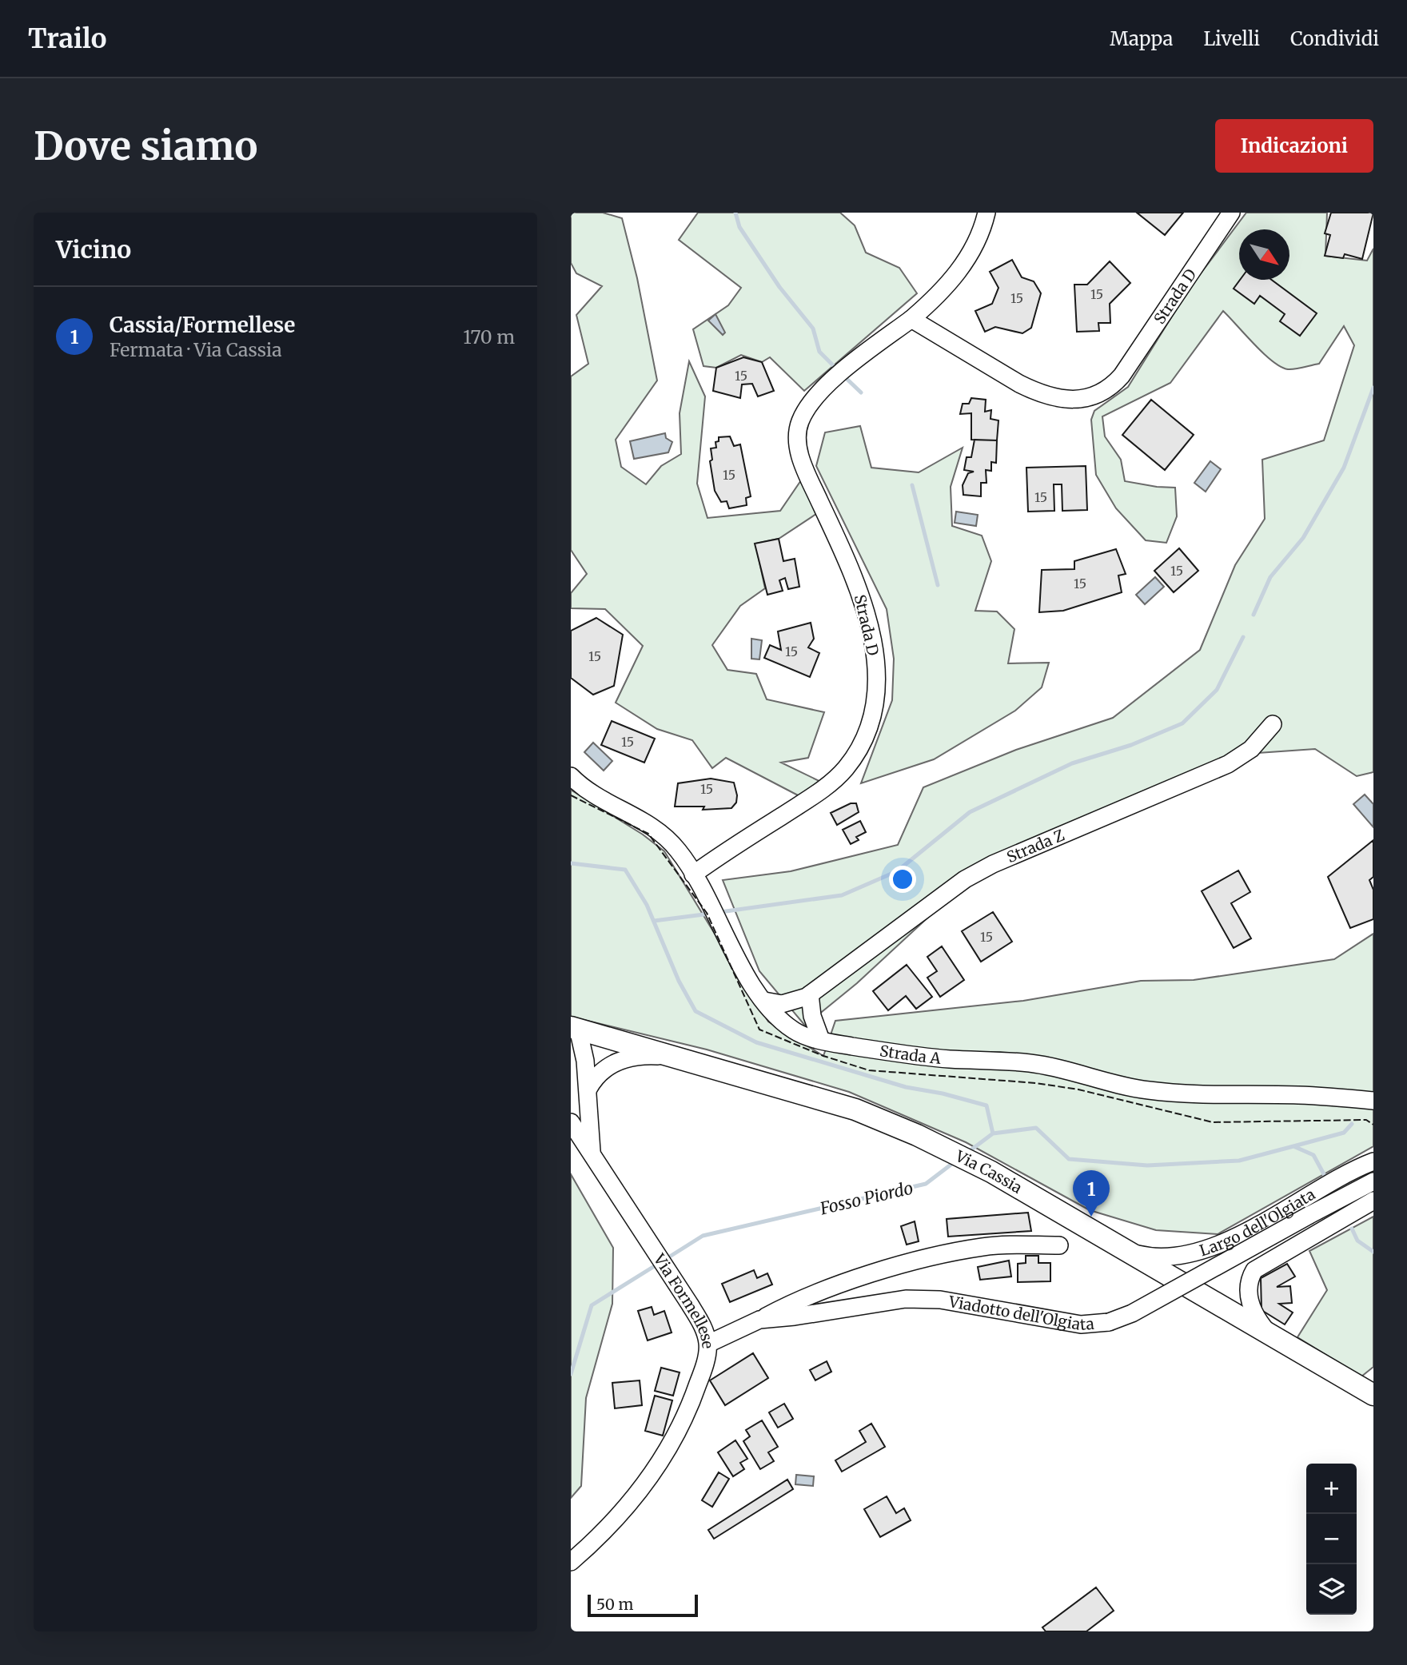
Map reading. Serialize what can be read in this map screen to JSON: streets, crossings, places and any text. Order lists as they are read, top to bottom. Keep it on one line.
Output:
{"streets":{"main road":["Via Cassia"],"street":["Strada D","Strada Z","Strada A","Largo dell'Olgiata","Via Formellese","Viadotto dell'Olgiata"]},"crossings":[["Strada D","Strada A"],["Strada Z","Strada A"],["Via Cassia","Largo dell'Olgiata"],["Via Formellese","Viadotto dell'Olgiata"]],"water":["Fosso Piordo"],"house_numbers":["15","15","15","15","15","15","15","15","15","15","15","15"],"scale_bar":"50 m","north":"bottom right","page":{"header":"Trailo","nav":["Mappa","Livelli","Condividi"],"buttons":"Indicazioni","title":"Dove siamo","heading":"Vicino","list":[{"mark":"1","name":"Cassia/Formellese","note":"Fermata · Via Cassia","value":"170 m"}],"pins":"1","map_buttons":["+","−"],"scale":"50 m"}}
